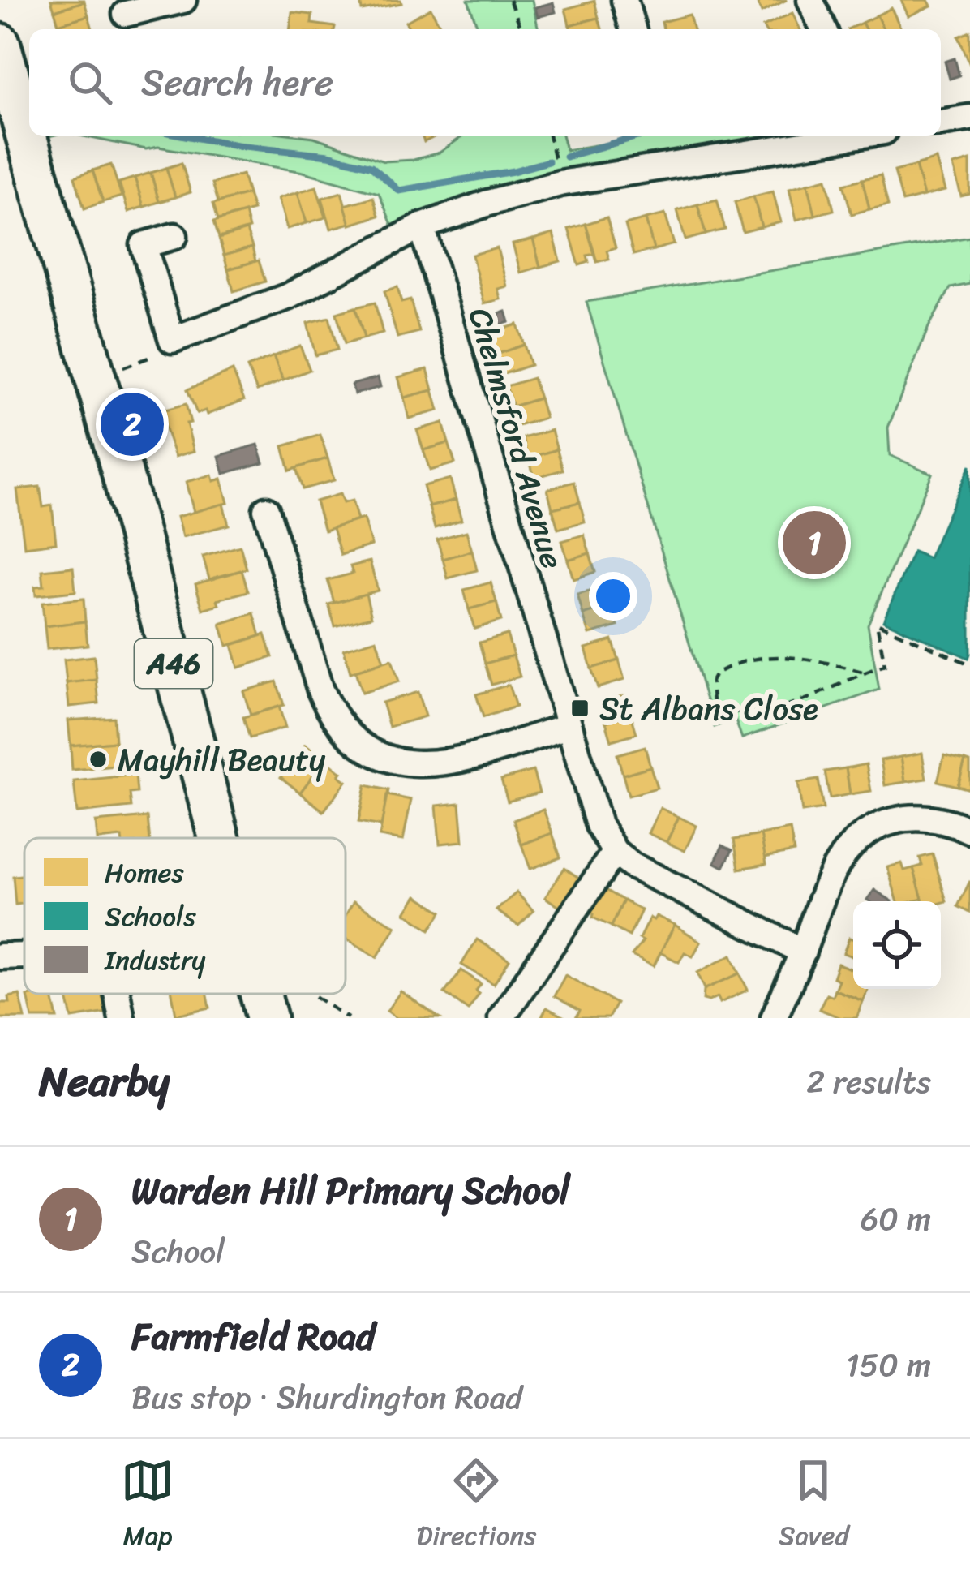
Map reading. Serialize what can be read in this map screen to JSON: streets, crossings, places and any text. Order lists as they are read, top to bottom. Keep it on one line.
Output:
{"streets":{"main road":["A46"],"street":["Chelmsford Avenue"]},"places":{"transit":["St Albans Close"],"other":["Mayhill Beauty"]},"legend":["Homes","Schools","Industry"],"page":{"search":"Search here","pins":["2","1"],"heading":["Nearby","2 results"],"list":[{"mark":"1","name":"Warden Hill Primary School","note":"School","value":"60 m"},{"mark":"2","name":"Farmfield Road","note":"Bus stop · Shurdington Road","value":"150 m"}],"nav":["Map","Directions","Saved"]}}
